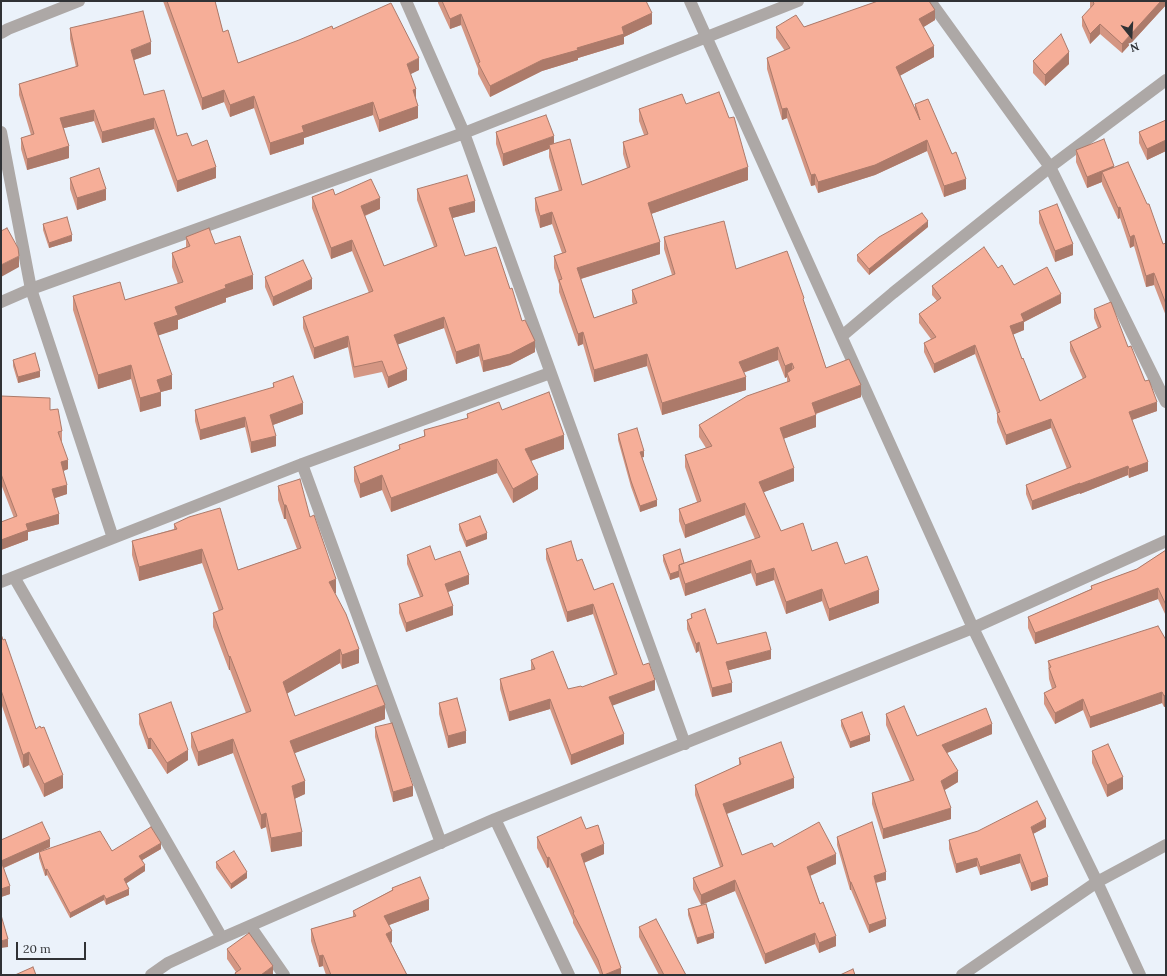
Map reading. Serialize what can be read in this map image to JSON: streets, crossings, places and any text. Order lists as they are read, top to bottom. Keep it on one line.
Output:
{"scale_bar":"20 m","north":"bottom"}
